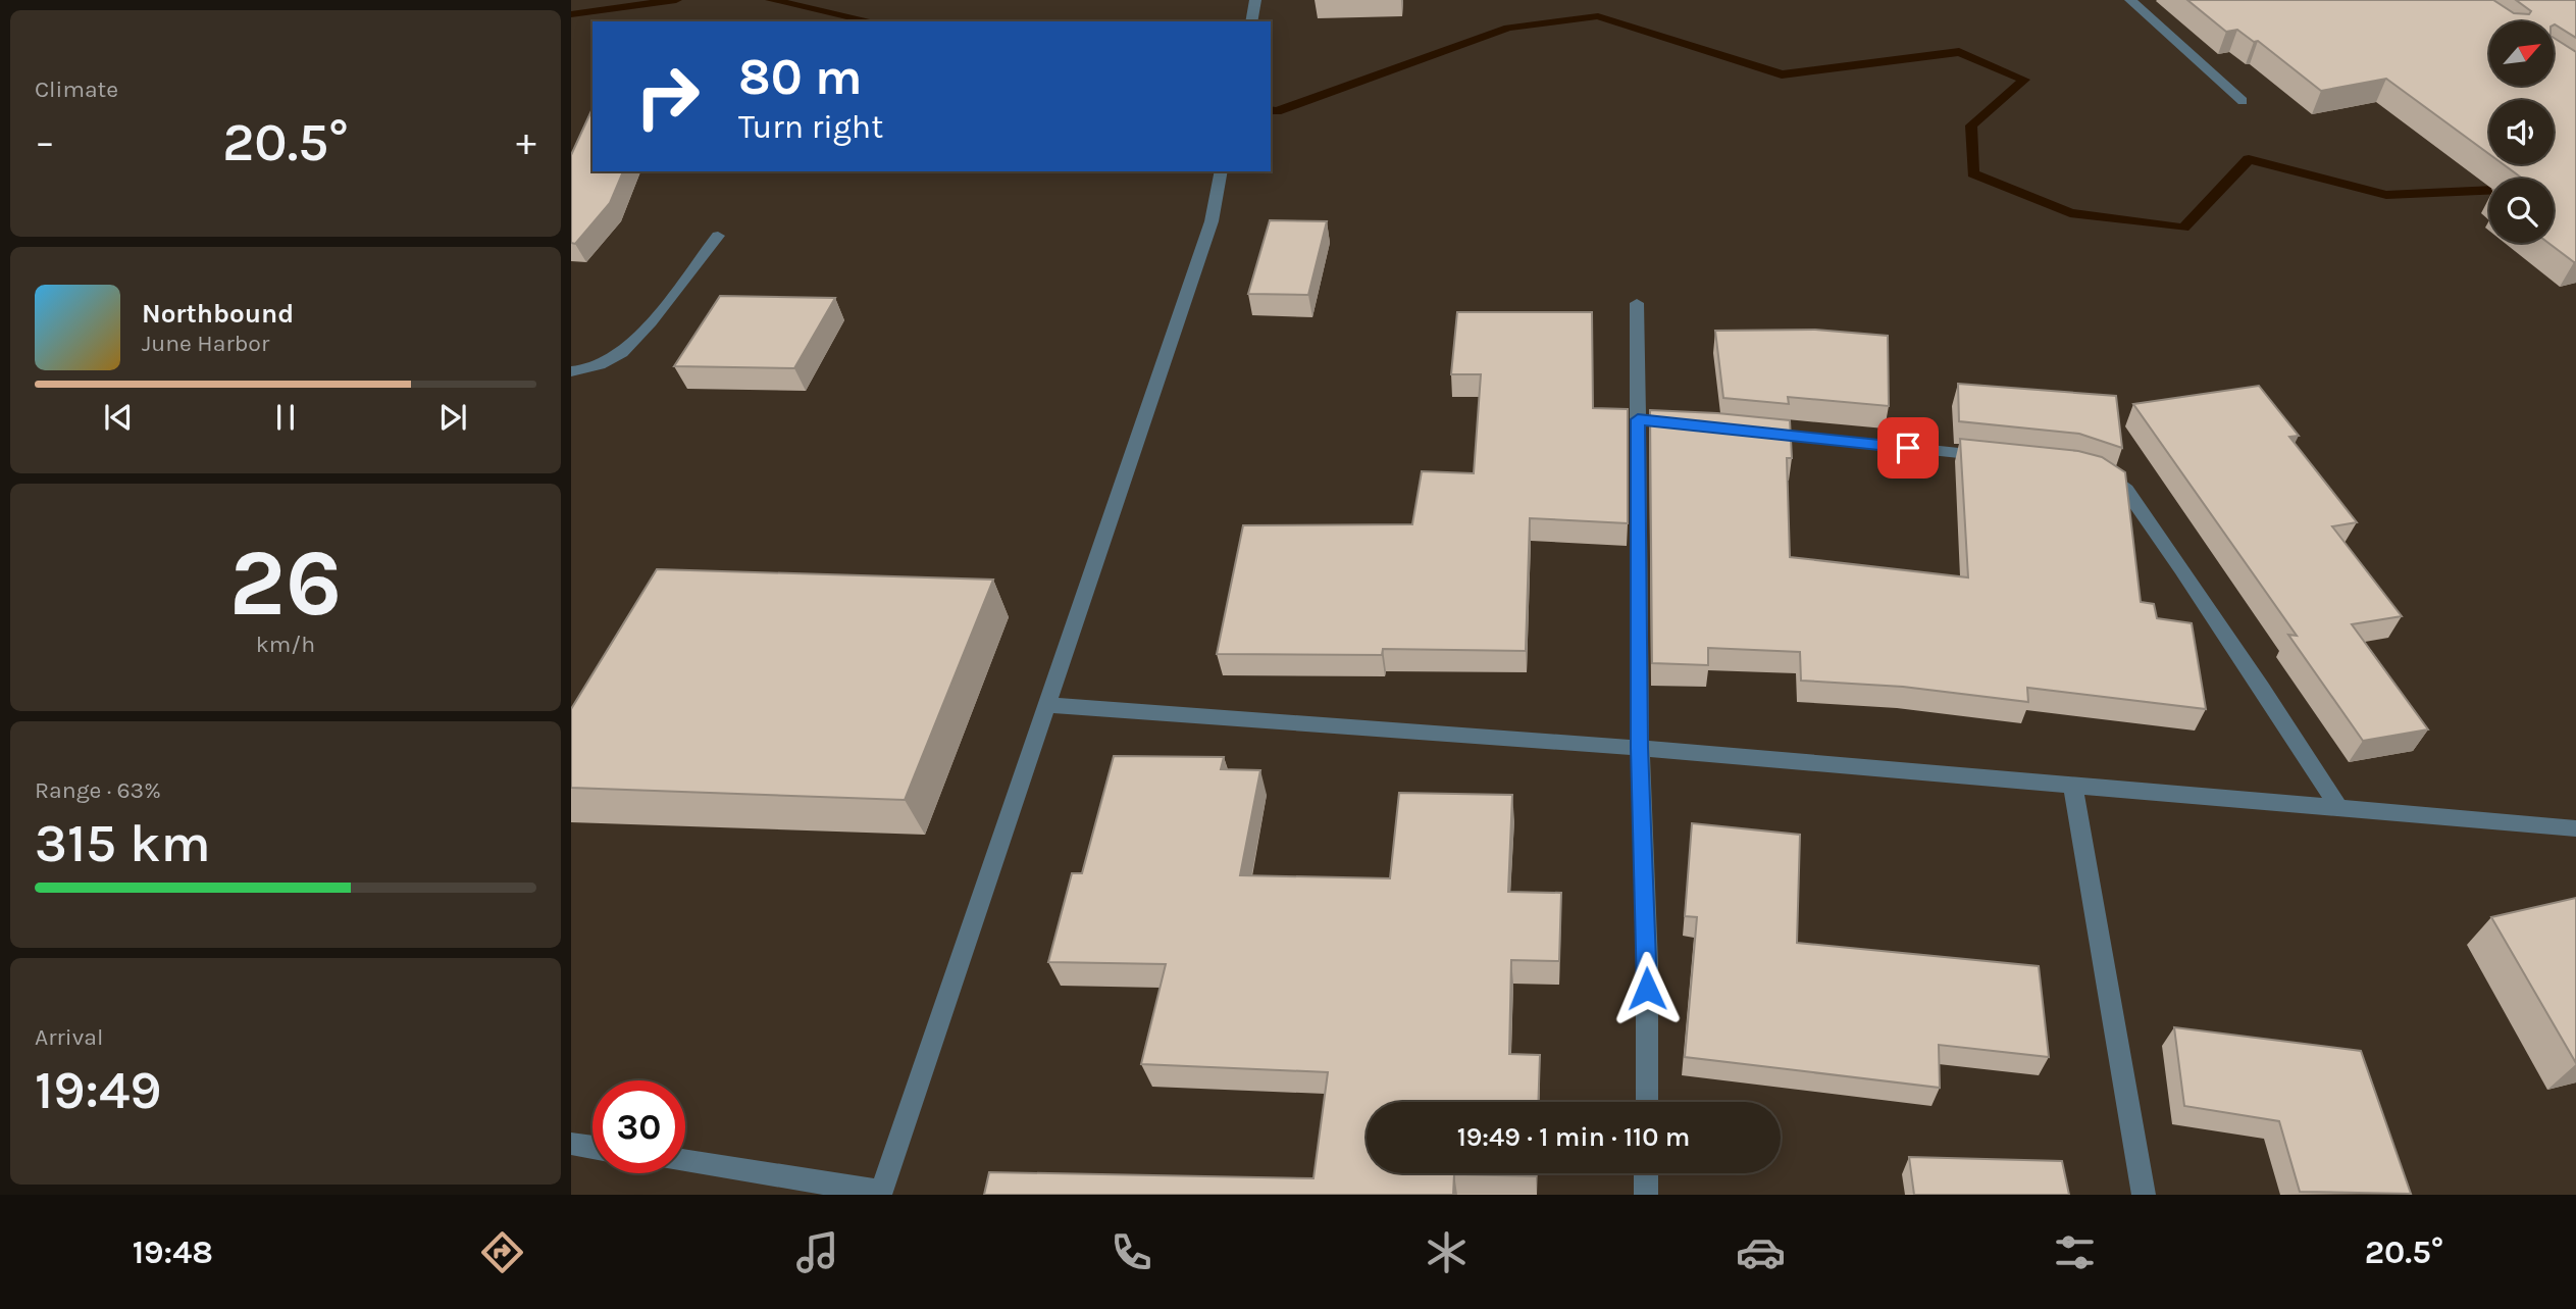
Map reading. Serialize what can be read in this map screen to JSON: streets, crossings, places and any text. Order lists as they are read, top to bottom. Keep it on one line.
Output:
{"north":"top right","page":{"tile":["Climate",["26","km/h"],["Range · 63%","315 km"],["Arrival","19:49"]],"turn":["80 m","Turn right"],"heat":["−","20.5°","+"],"song":["Northbound","June Harbor"],"limit":"30","trip":"19:49 · 1 min · 110 m","tabs":["19:48","20.5°"]}}
